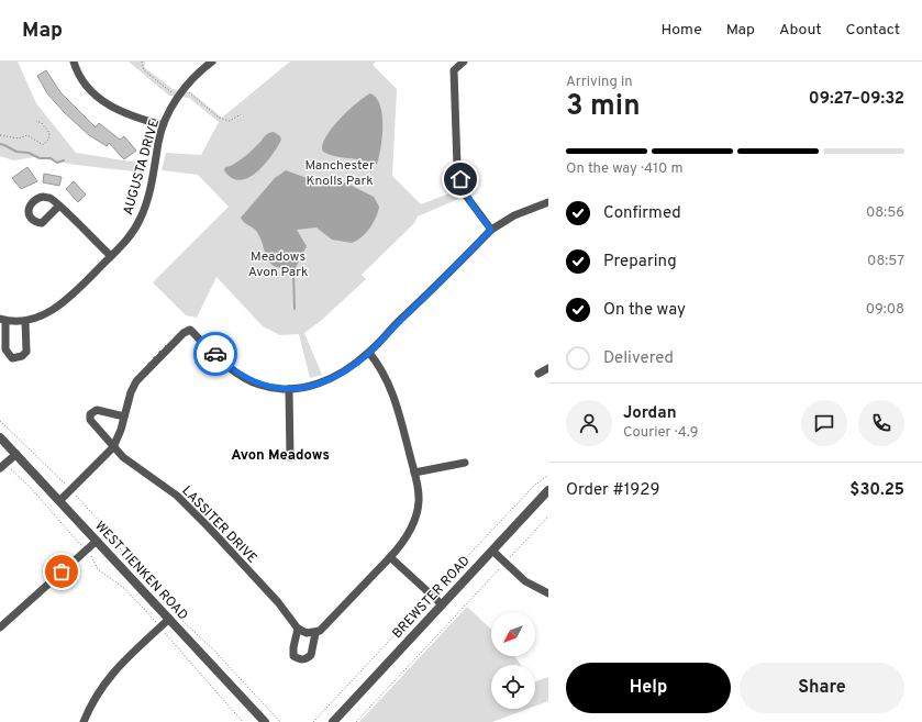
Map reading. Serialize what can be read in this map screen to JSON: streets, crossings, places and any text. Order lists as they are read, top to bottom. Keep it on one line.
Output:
{"streets":{"street":["AUGUSTA DRIVE","LASSITER DRIVE","WEST TIENKEN ROAD","BREWSTER ROAD"]},"districts":["Avon Meadows"],"parks":["Manchester Knolls Park","Meadows Avon Park"],"north":"bottom left","page":{"header":"Map","nav":["Home","Map","About","Contact"],"heading":["3 min","Arriving in","09:27–09:32"],"panel":["Jordan","Courier · 4.9","Order #1929","$30.25"],"bar":"On the way · 410 m","list":[["Confirmed","08:56"],["Preparing","08:57"],["On the way","09:08"],"Delivered"],"buttons":["Help","Share"]}}
